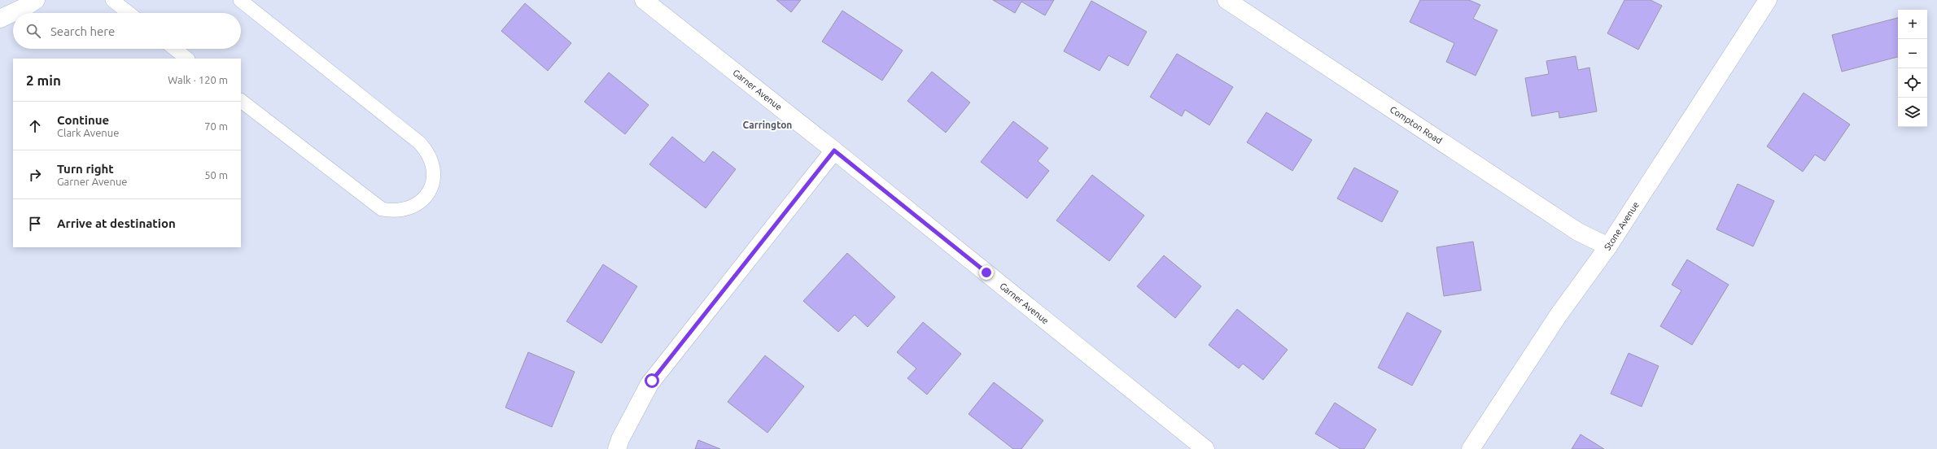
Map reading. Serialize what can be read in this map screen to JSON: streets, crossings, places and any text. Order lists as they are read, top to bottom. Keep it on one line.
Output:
{"streets":{"street":["Garner Avenue","Compton Road","Stone Avenue"]},"crossings":[["Compton Road","Stone Avenue"]],"districts":["Carrington"],"page":{"map_buttons":["+","−"],"search":"Search here","heading":["2 min","Walk · 120 m"],"list":[["Continue","Clark Avenue","70 m"],["Turn right","Garner Avenue","50 m"],"Arrive at destination"]}}
